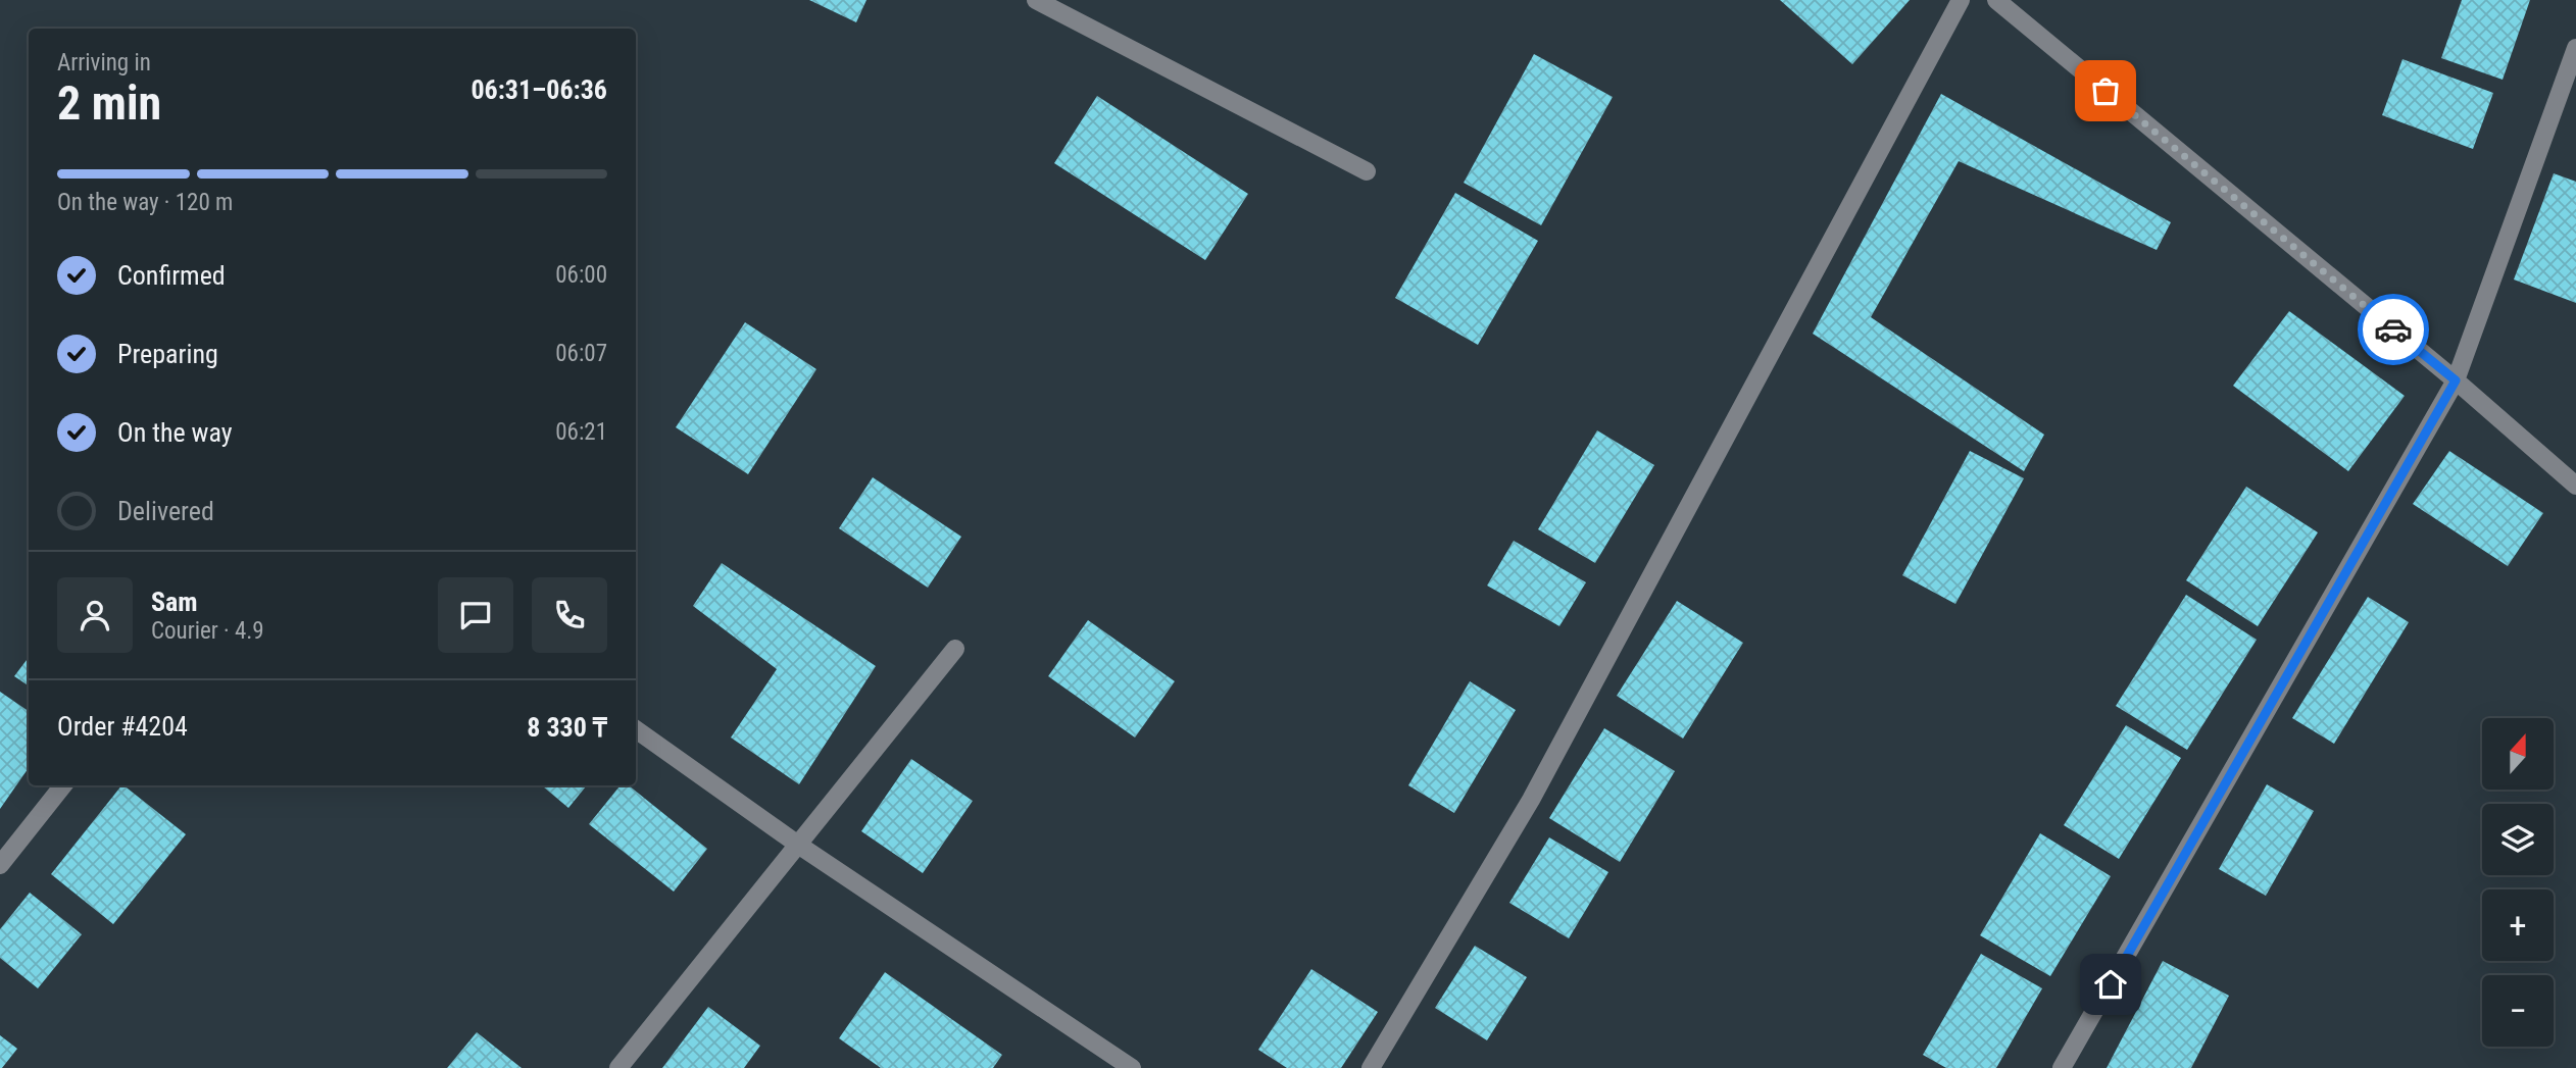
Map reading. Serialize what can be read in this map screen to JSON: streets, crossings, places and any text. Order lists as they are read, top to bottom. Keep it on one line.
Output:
{"north":"top","page":{"heading":["2 min","Arriving in","06:31–06:36"],"panel":["Sam","Courier · 4.9","Order #4204","8 330 ₸"],"bar":"On the way · 120 m","list":[["Confirmed","06:00"],["Preparing","06:07"],["On the way","06:21"],"Delivered"],"map_buttons":["+","−"]}}
